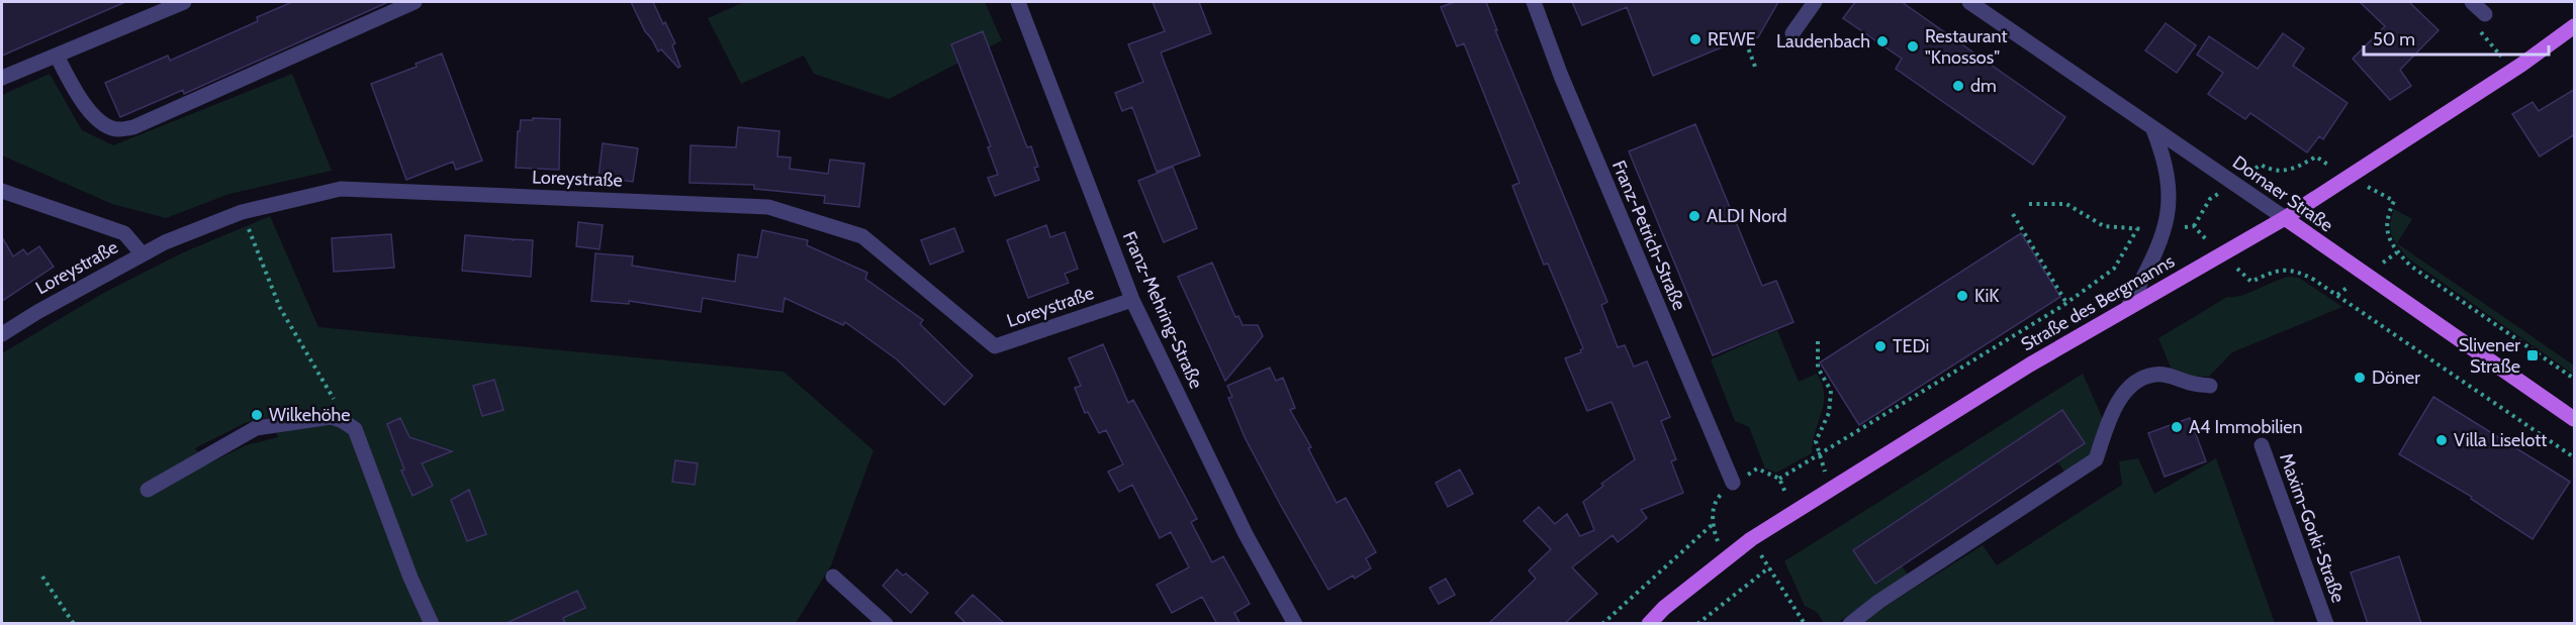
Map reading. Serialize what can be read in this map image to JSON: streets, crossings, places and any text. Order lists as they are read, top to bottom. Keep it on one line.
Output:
{"streets":{"main road":["Dornaer Straße","Straße des Bergmanns"],"street":["Loreystraße","Franz-Petrich-Straße","Franz-Mehring-Straße","Maxim-Gorki-Straße"]},"crossings":[["Loreystraße","Franz-Mehring-Straße"],["Dornaer Straße","Straße des Bergmanns"]],"places":{"other":["REWE","Laudenbach","Restaurant \"Knossos\"","dm","ALDI Nord","KiK","TEDi","Döner","Wilkehöhe","A4 Immobilien","Villa Liselott"],"transit":["Slivener Straße"]},"scale_bar":"50 m"}
